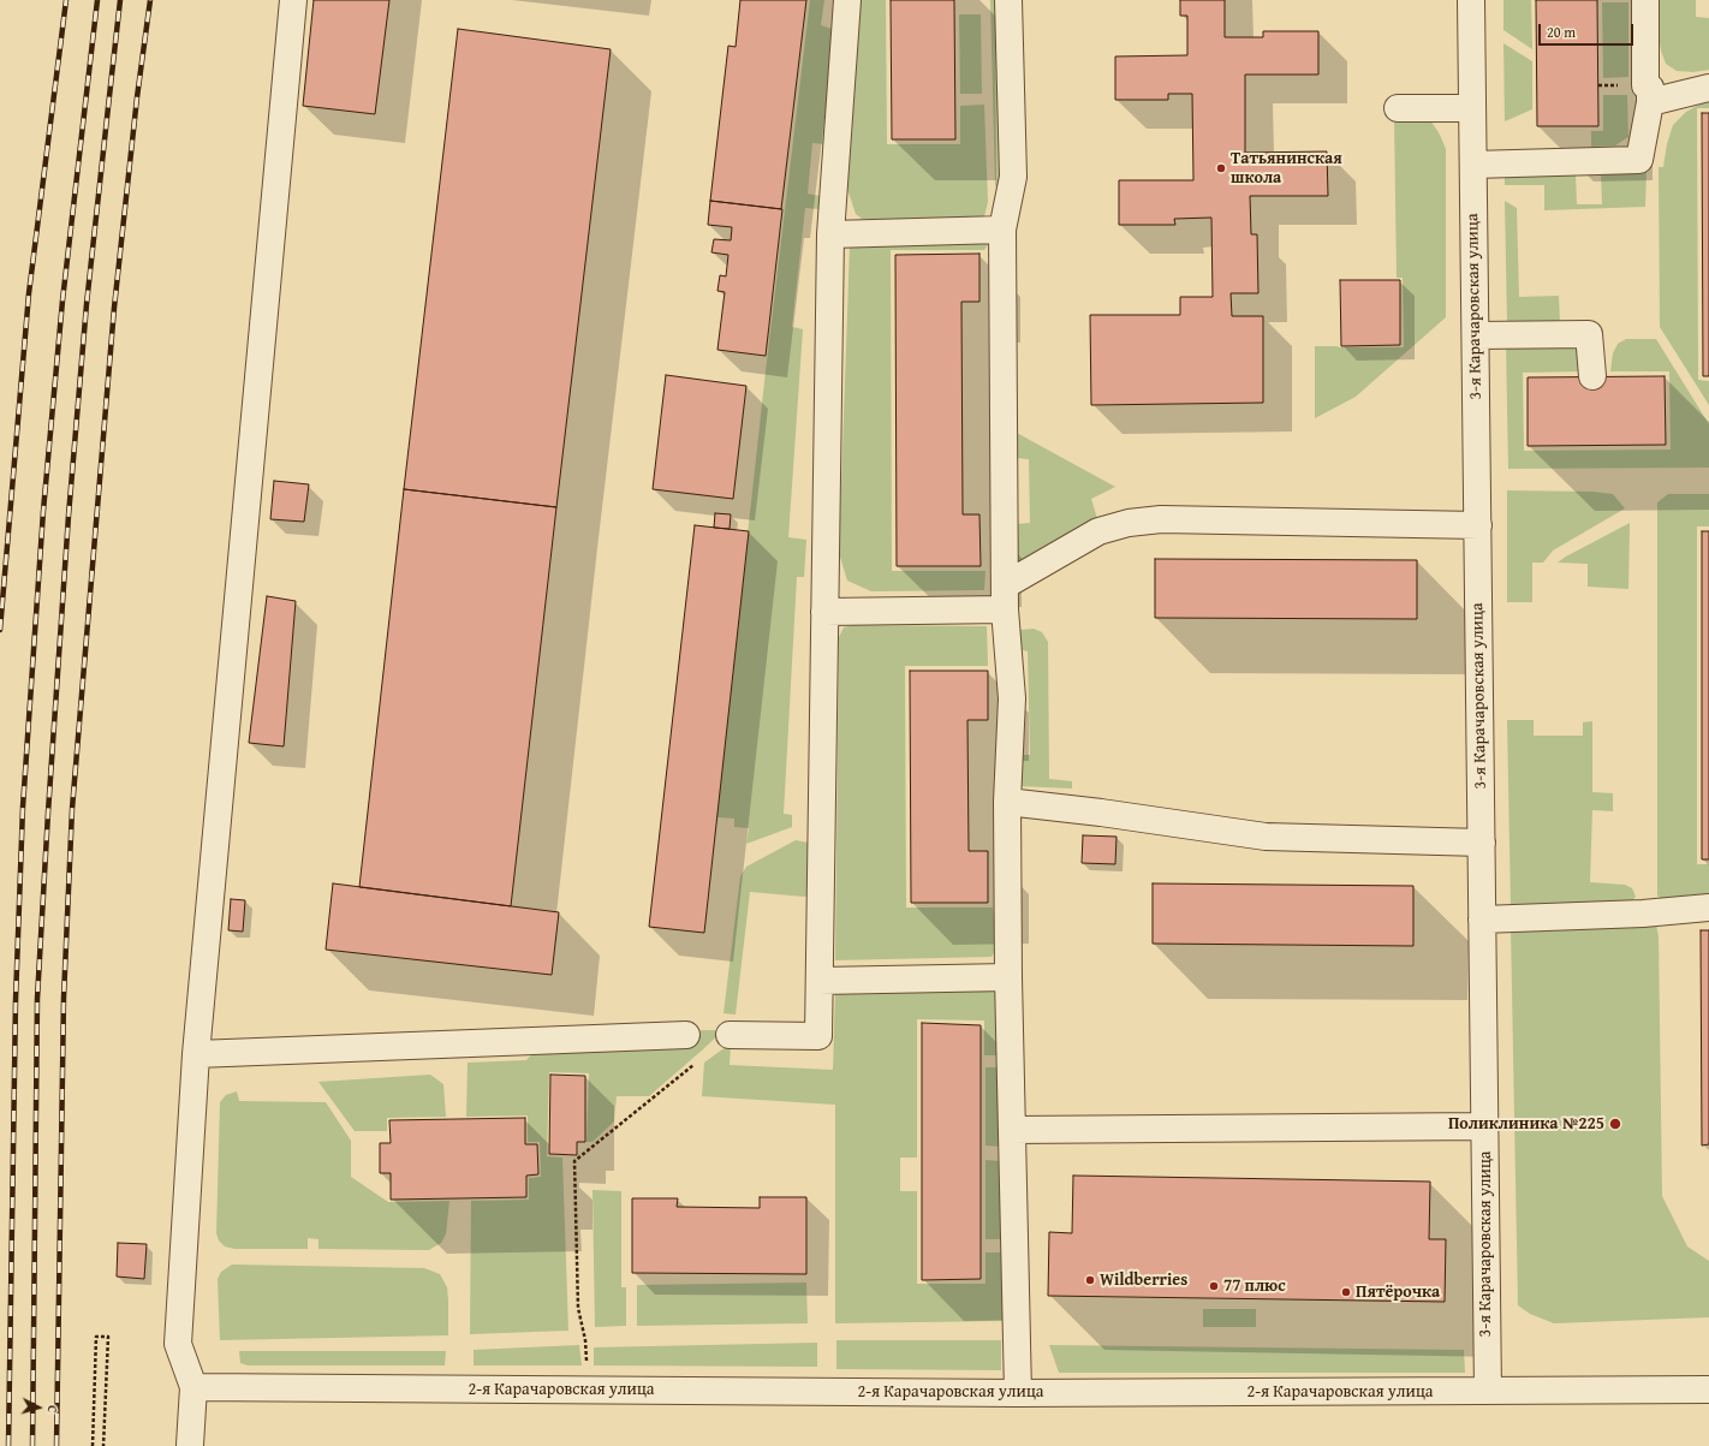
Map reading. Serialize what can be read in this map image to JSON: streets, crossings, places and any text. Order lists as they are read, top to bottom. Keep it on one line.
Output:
{"streets":{"street":["3-я Карачаровская улица","2-я Карачаровская улица"]},"crossings":[["3-я Карачаровская улица","2-я Карачаровская улица"]],"places":["Татьянинская школа","Поликлиника №225","Wildberries","77 плюс","Пятёрочка"],"scale_bar":"20 m","north":"right"}
